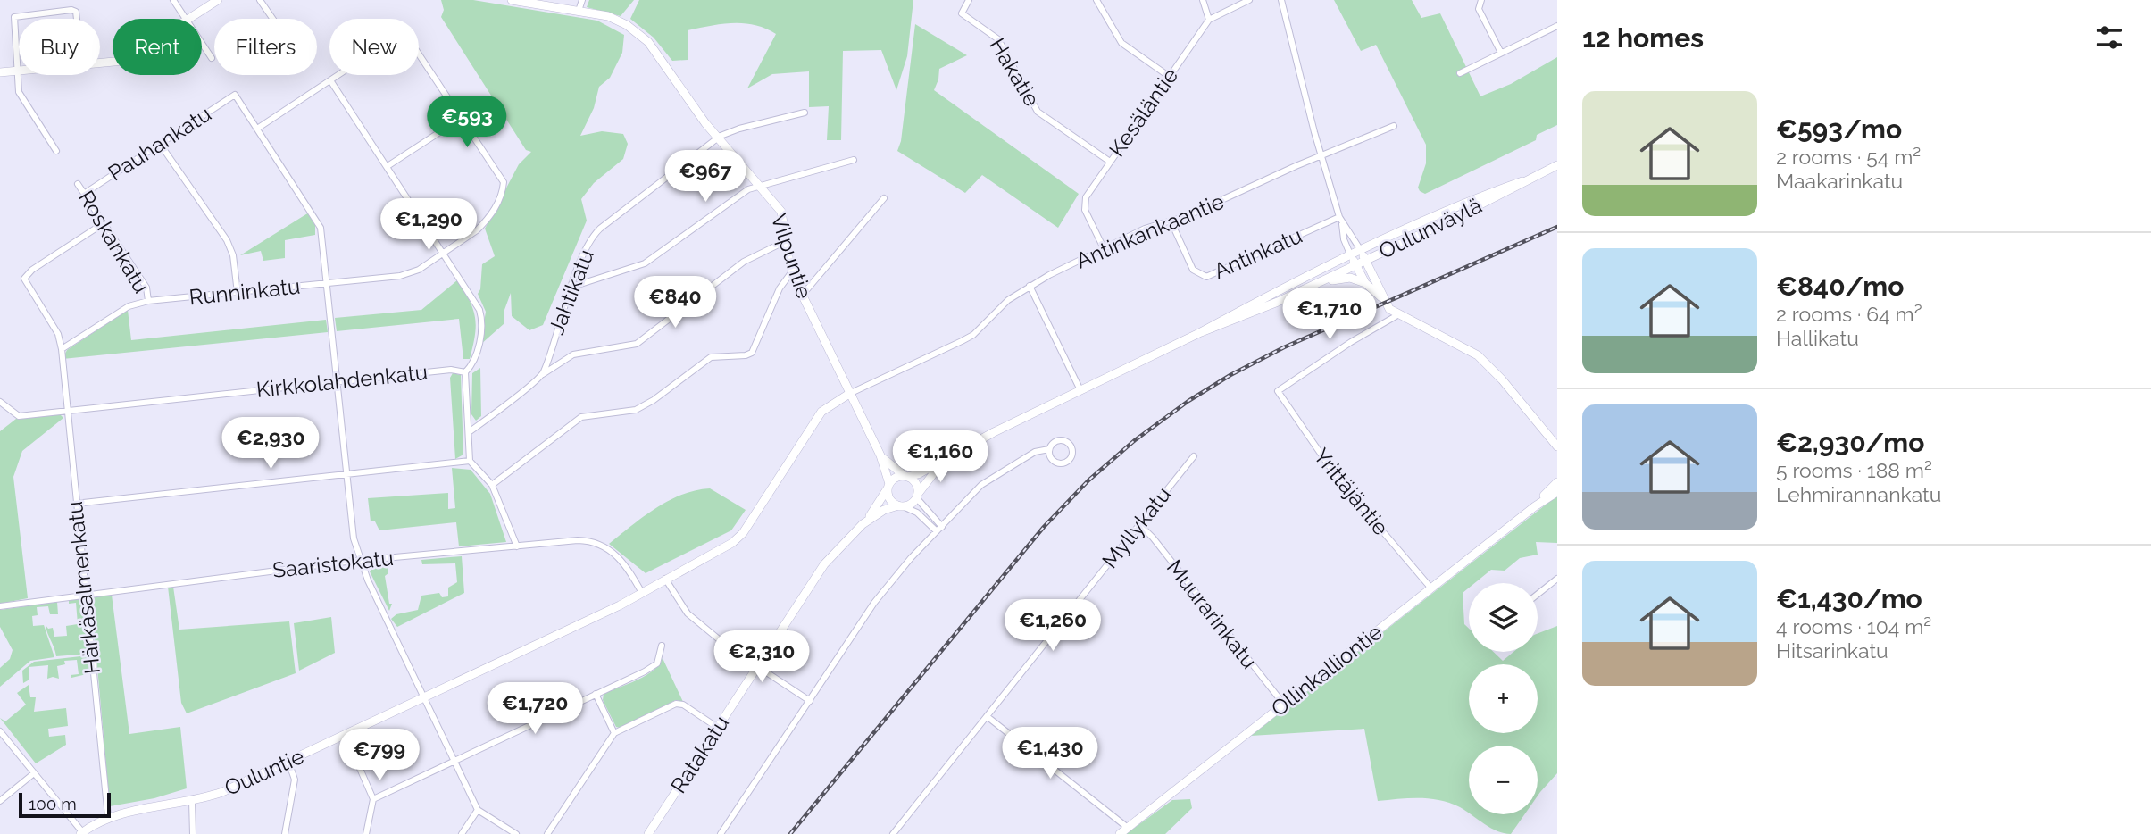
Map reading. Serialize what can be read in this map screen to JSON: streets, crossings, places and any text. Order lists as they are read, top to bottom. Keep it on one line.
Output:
{"streets":{"street":["Hakatie","Kesäläntie","Pauhankatu","Oulunväylä","Antinkankaantie","Roskankatu","Antinkatu","Vilpuntie","Runninkatu","Jahtikatu","Kirkkolahdenkatu","Yrittäjäntie","Myllykatu","Saaristokatu","Härkäsalmenkatu","Muurarinkatu","Ollinkalliontie","Ratakatu","Ouluntie"]},"crossings":[["Hakatie","Kesäläntie"],["Kesäläntie","Antinkankaantie"],["Pauhankatu","Roskankatu"],["Oulunväylä","Vilpuntie"],["Oulunväylä","Ratakatu"],["Antinkankaantie","Antinkatu"],["Antinkankaantie","Vilpuntie"],["Antinkankaantie","Saaristokatu"],["Antinkankaantie","Ouluntie"],["Roskankatu","Runninkatu"],["Vilpuntie","Jahtikatu"],["Vilpuntie","Ratakatu"],["Runninkatu","Härkäsalmenkatu"],["Kirkkolahdenkatu","Härkäsalmenkatu"],["Yrittäjäntie","Ollinkalliontie"],["Myllykatu","Muurarinkatu"],["Saaristokatu","Härkäsalmenkatu"],["Saaristokatu","Ouluntie"],["Härkäsalmenkatu","Ouluntie"],["Muurarinkatu","Ollinkalliontie"]],"scale_bar":"100 m","page":{"heading":"12 homes","chip":["Buy","Rent","Filters","New"],"list":[{"name":"€593/mo","note":"2 rooms · 54 m² · Maakarinkatu"},{"name":"€840/mo","note":"2 rooms · 64 m² · Hallikatu"},{"name":"€2,930/mo","note":"5 rooms · 188 m² · Lehmirannankatu"},{"name":"€1,430/mo","note":"4 rooms · 104 m² · Hitsarinkatu"}],"price":["€593","€967","€1,290","€840","€1,710","€2,930","€1,160","€1,260","€2,310","€1,720","€1,430","€799"],"map_buttons":["+","−"],"scale":"100 m"}}
